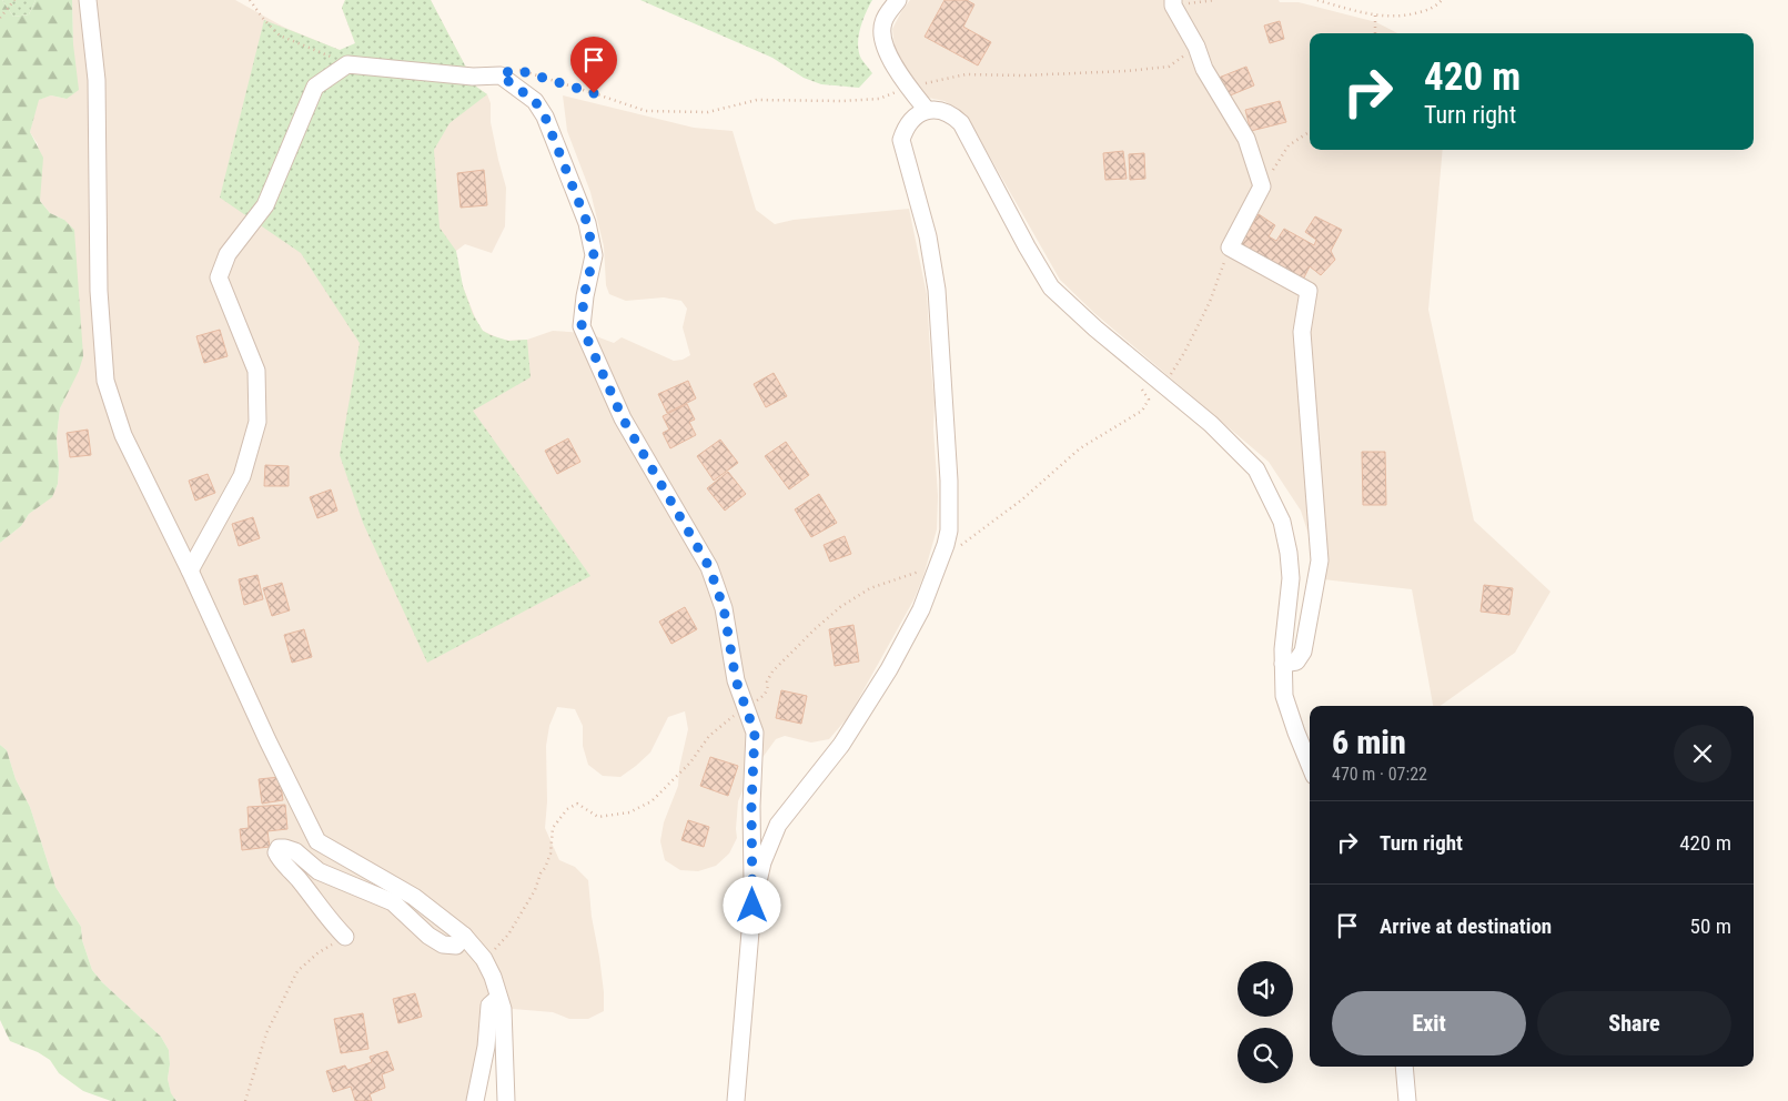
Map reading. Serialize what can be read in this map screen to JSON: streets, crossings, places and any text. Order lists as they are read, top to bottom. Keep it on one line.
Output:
{"page":{"turn":["420 m","Turn right"],"heading":["6 min","470 m · 07:22"],"list":[{"name":"Turn right","value":"420 m"},{"name":"Arrive at destination","value":"50 m"}],"buttons":["Exit","Share"]}}
